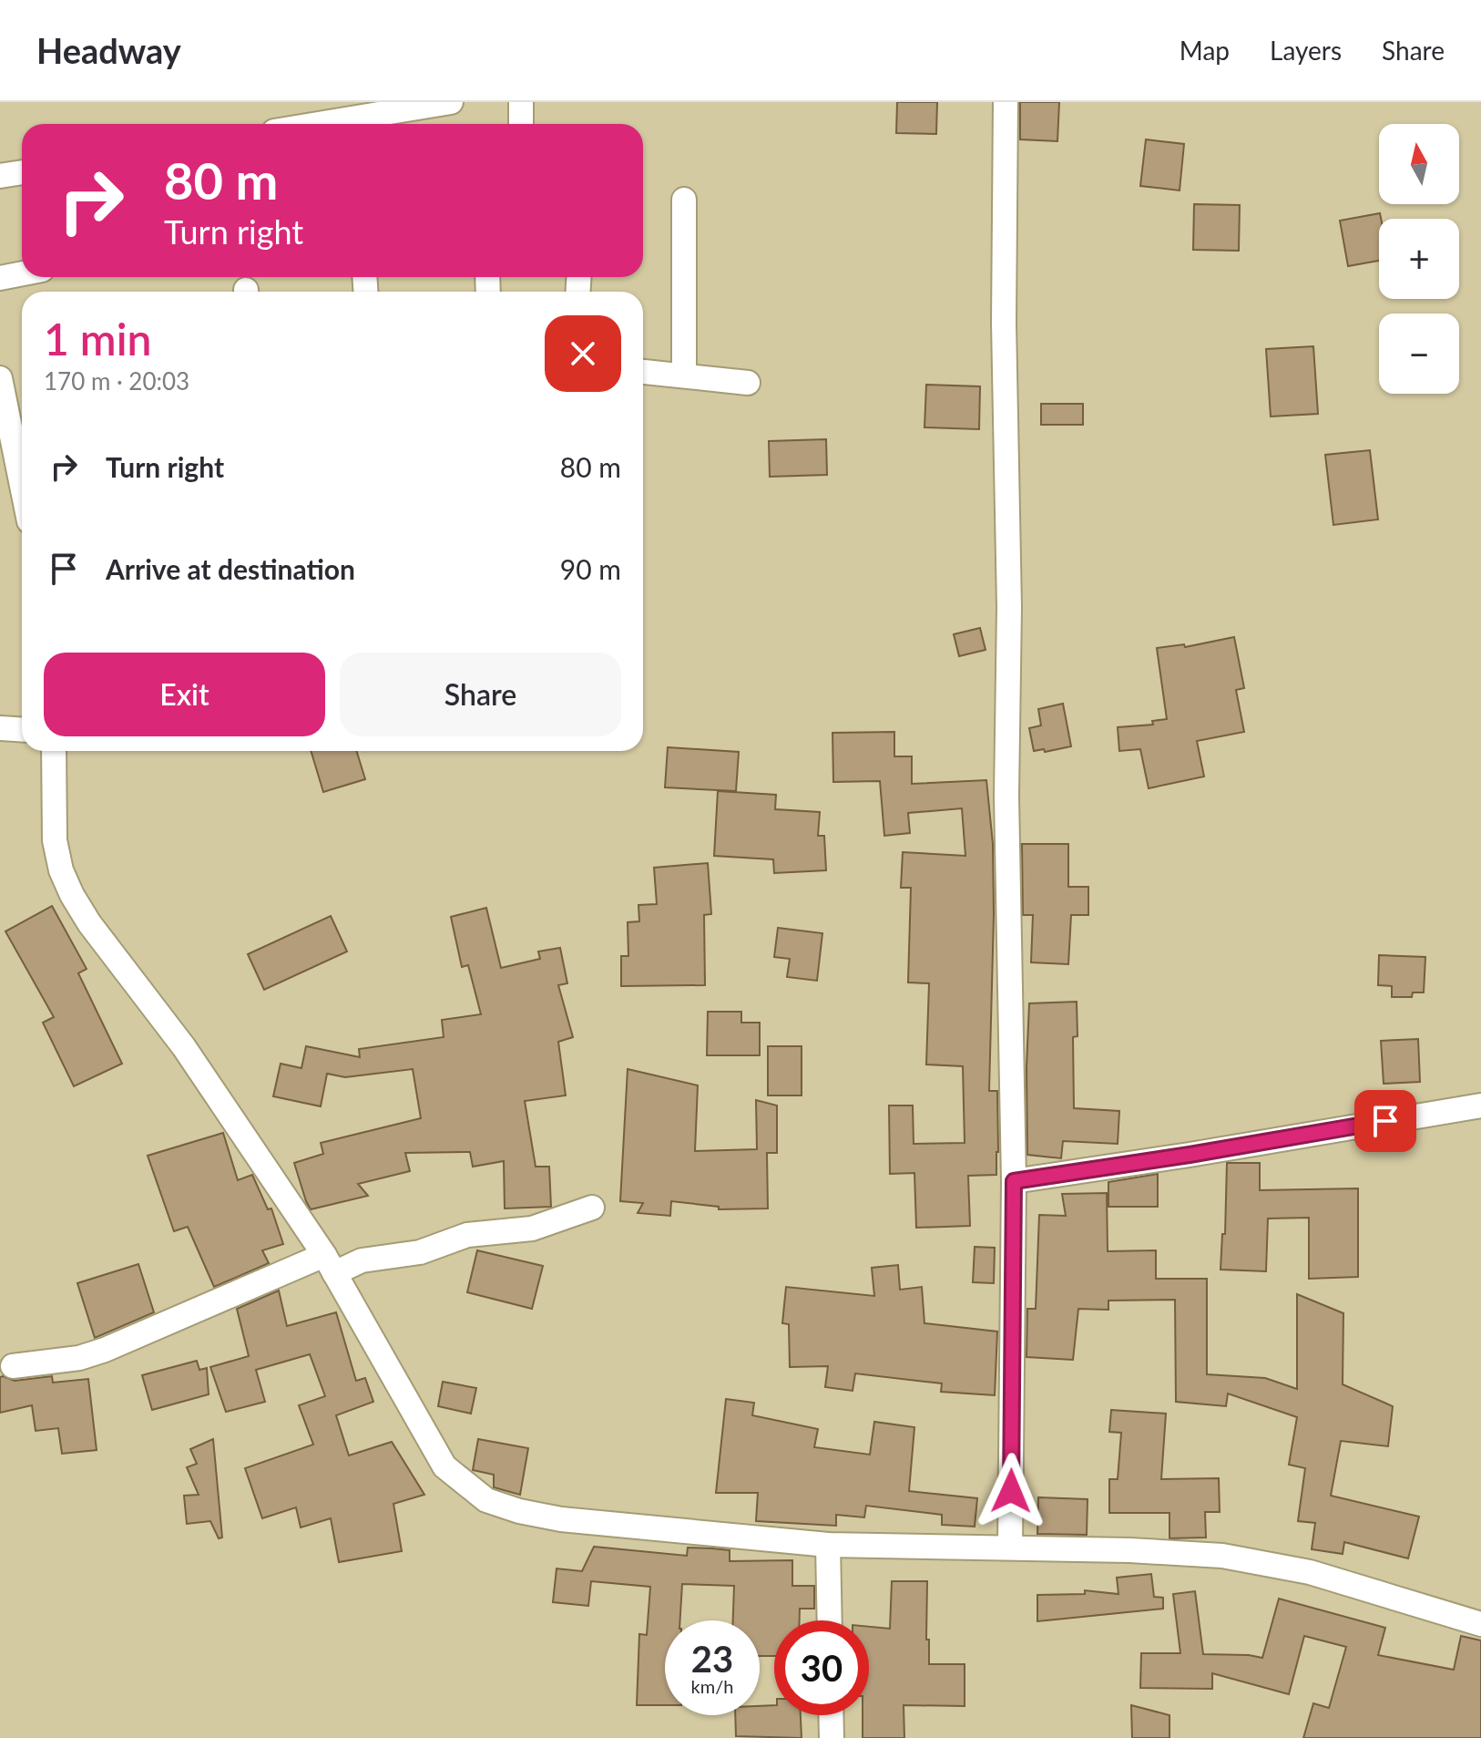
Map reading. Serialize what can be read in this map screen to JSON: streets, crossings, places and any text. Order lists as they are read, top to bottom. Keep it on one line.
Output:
{"north":"top","page":{"header":"Headway","nav":["Map","Layers","Share"],"map_buttons":["+","−"],"turn":["80 m","Turn right"],"heading":["1 min","170 m · 20:03"],"list":[{"name":"Turn right","value":"80 m"},{"name":"Arrive at destination","value":"90 m"}],"buttons":["Exit","Share"],"speed":"23 km/h","limit":"30"}}
